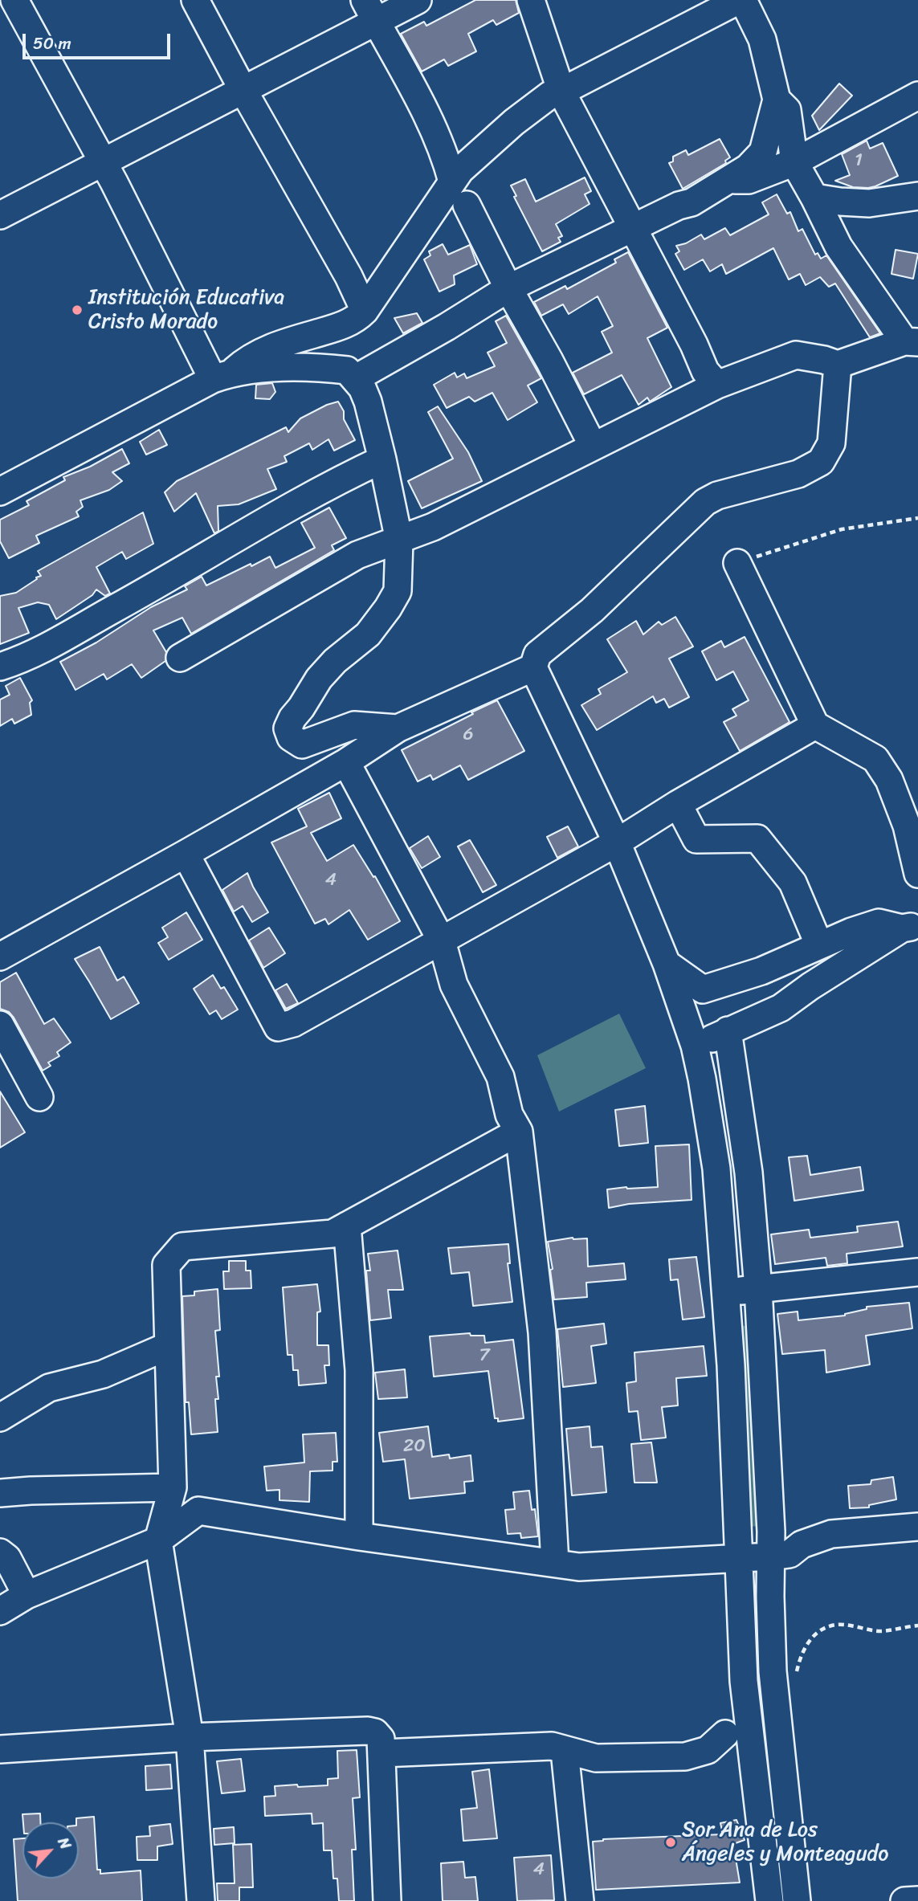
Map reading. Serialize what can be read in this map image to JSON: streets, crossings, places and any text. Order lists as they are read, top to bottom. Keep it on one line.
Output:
{"places":["Institución Educativa Cristo Morado","Sor Ana de Los Ángeles y Monteagudo"],"house_numbers":["1","6","4","7","20","4"],"scale_bar":"50 m","north":"top right"}
